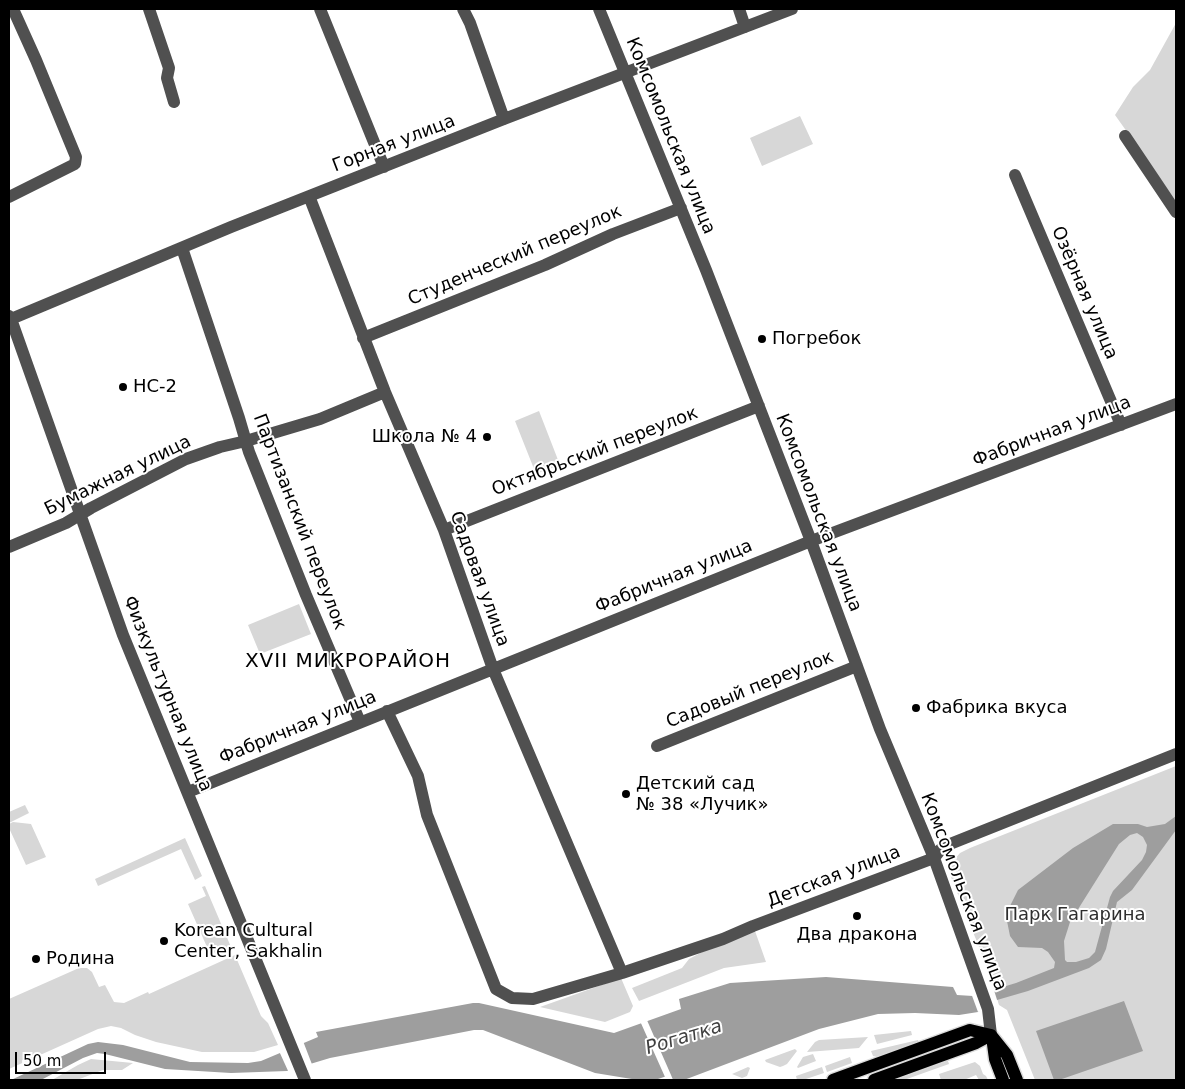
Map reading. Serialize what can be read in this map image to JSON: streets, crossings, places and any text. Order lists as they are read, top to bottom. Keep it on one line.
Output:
{"streets":{"main road":["Комсомольская улица"],"street":["Горная улица","Студенческий переулок","Озёрная улица","Фабричная улица","Октябрьский переулок","Бумажная улица","Партизанский переулок","Садовая улица","Садовый переулок","Физкультурная улица","Детская улица"]},"crossings":[["Комсомольская улица","Горная улица"],["Комсомольская улица","Студенческий переулок"],["Комсомольская улица","Фабричная улица"],["Комсомольская улица","Октябрьский переулок"],["Комсомольская улица","Садовый переулок"],["Комсомольская улица","Детская улица"],["Горная улица","Партизанский переулок"],["Горная улица","Садовая улица"],["Горная улица","Физкультурная улица"],["Студенческий переулок","Садовая улица"],["Озёрная улица","Фабричная улица"],["Фабричная улица","Партизанский переулок"],["Фабричная улица","Садовая улица"],["Фабричная улица","Физкультурная улица"],["Фабричная улица","Детская улица"],["Октябрьский переулок","Садовая улица"],["Бумажная улица","Партизанский переулок"],["Бумажная улица","Садовая улица"],["Бумажная улица","Физкультурная улица"],["Садовая улица","Детская улица"]],"districts":["XVII МИКРОРАЙОН"],"water":["Рогатка"],"parks":["Парк Гагарина"],"places":["Погребок","НС-2","Школа № 4","Фабрика вкуса","Детский сад № 38 «Лучик»","Два дракона","Korean Cultural Center, Sakhalin","Родина"],"scale_bar":"50 m"}
